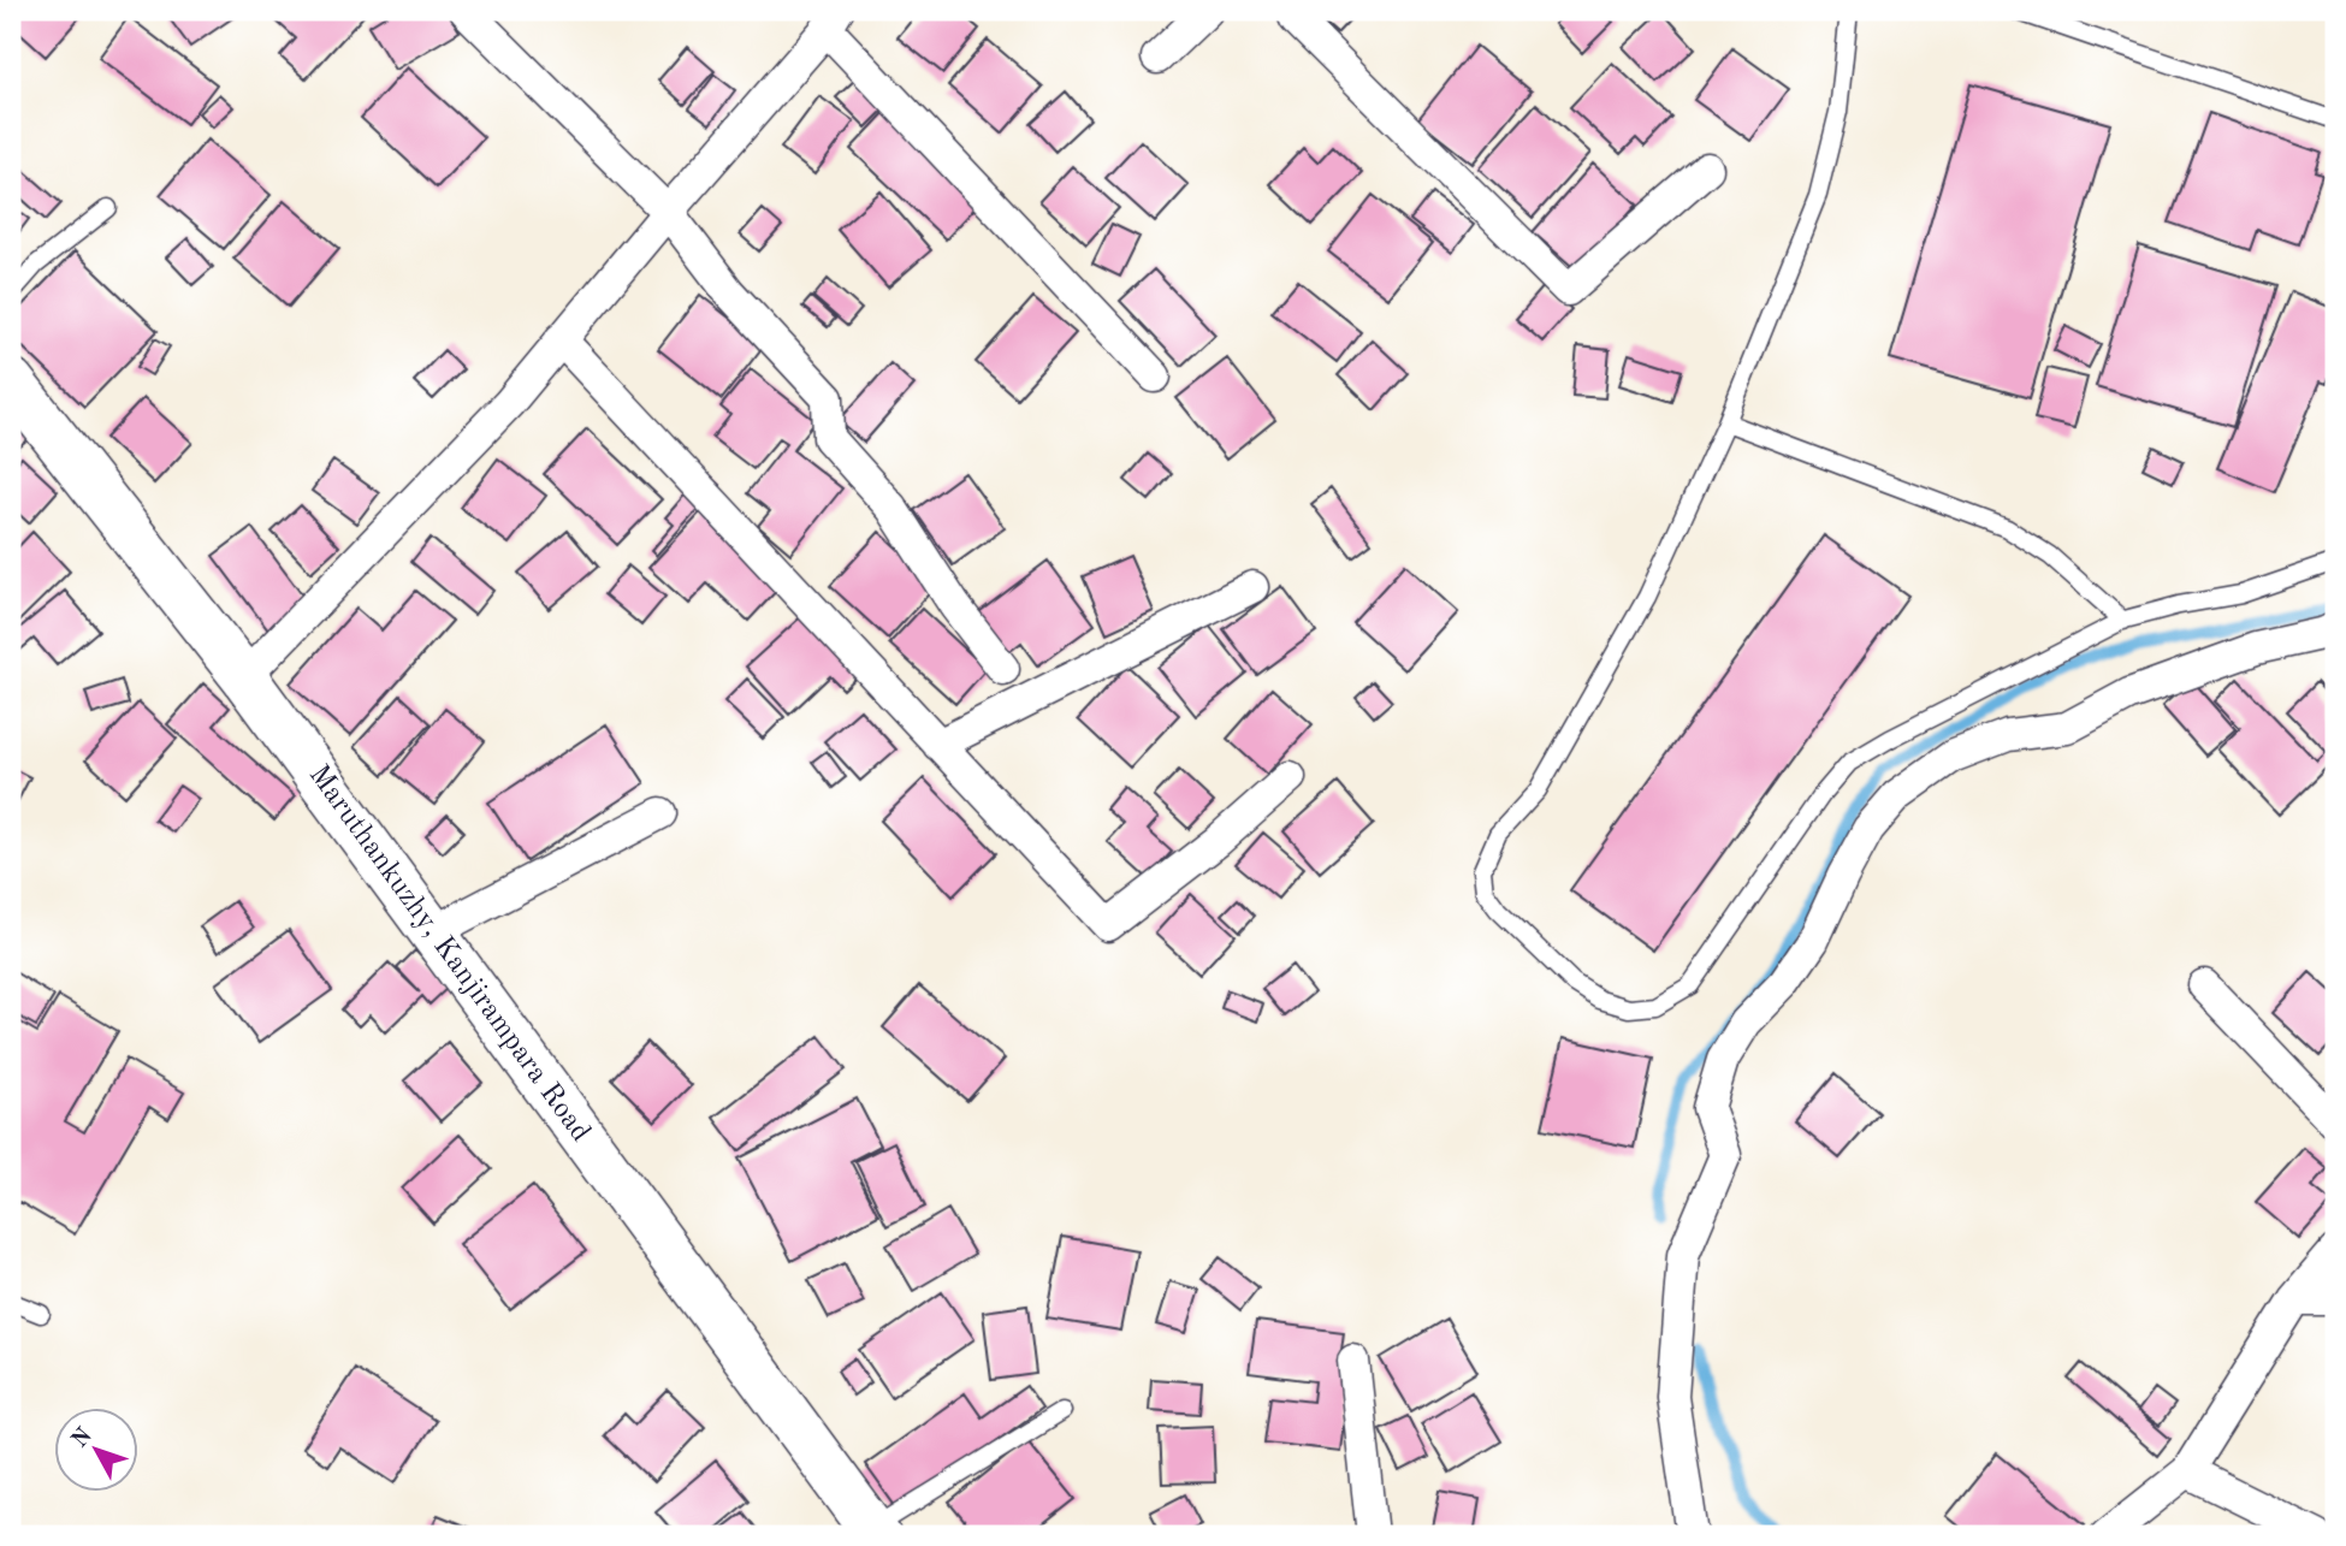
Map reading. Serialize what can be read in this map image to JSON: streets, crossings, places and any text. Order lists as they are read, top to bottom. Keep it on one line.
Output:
{"streets":{"main road":["Maruthankuzhy, Kanjirampara Road"]},"north":"top left"}
